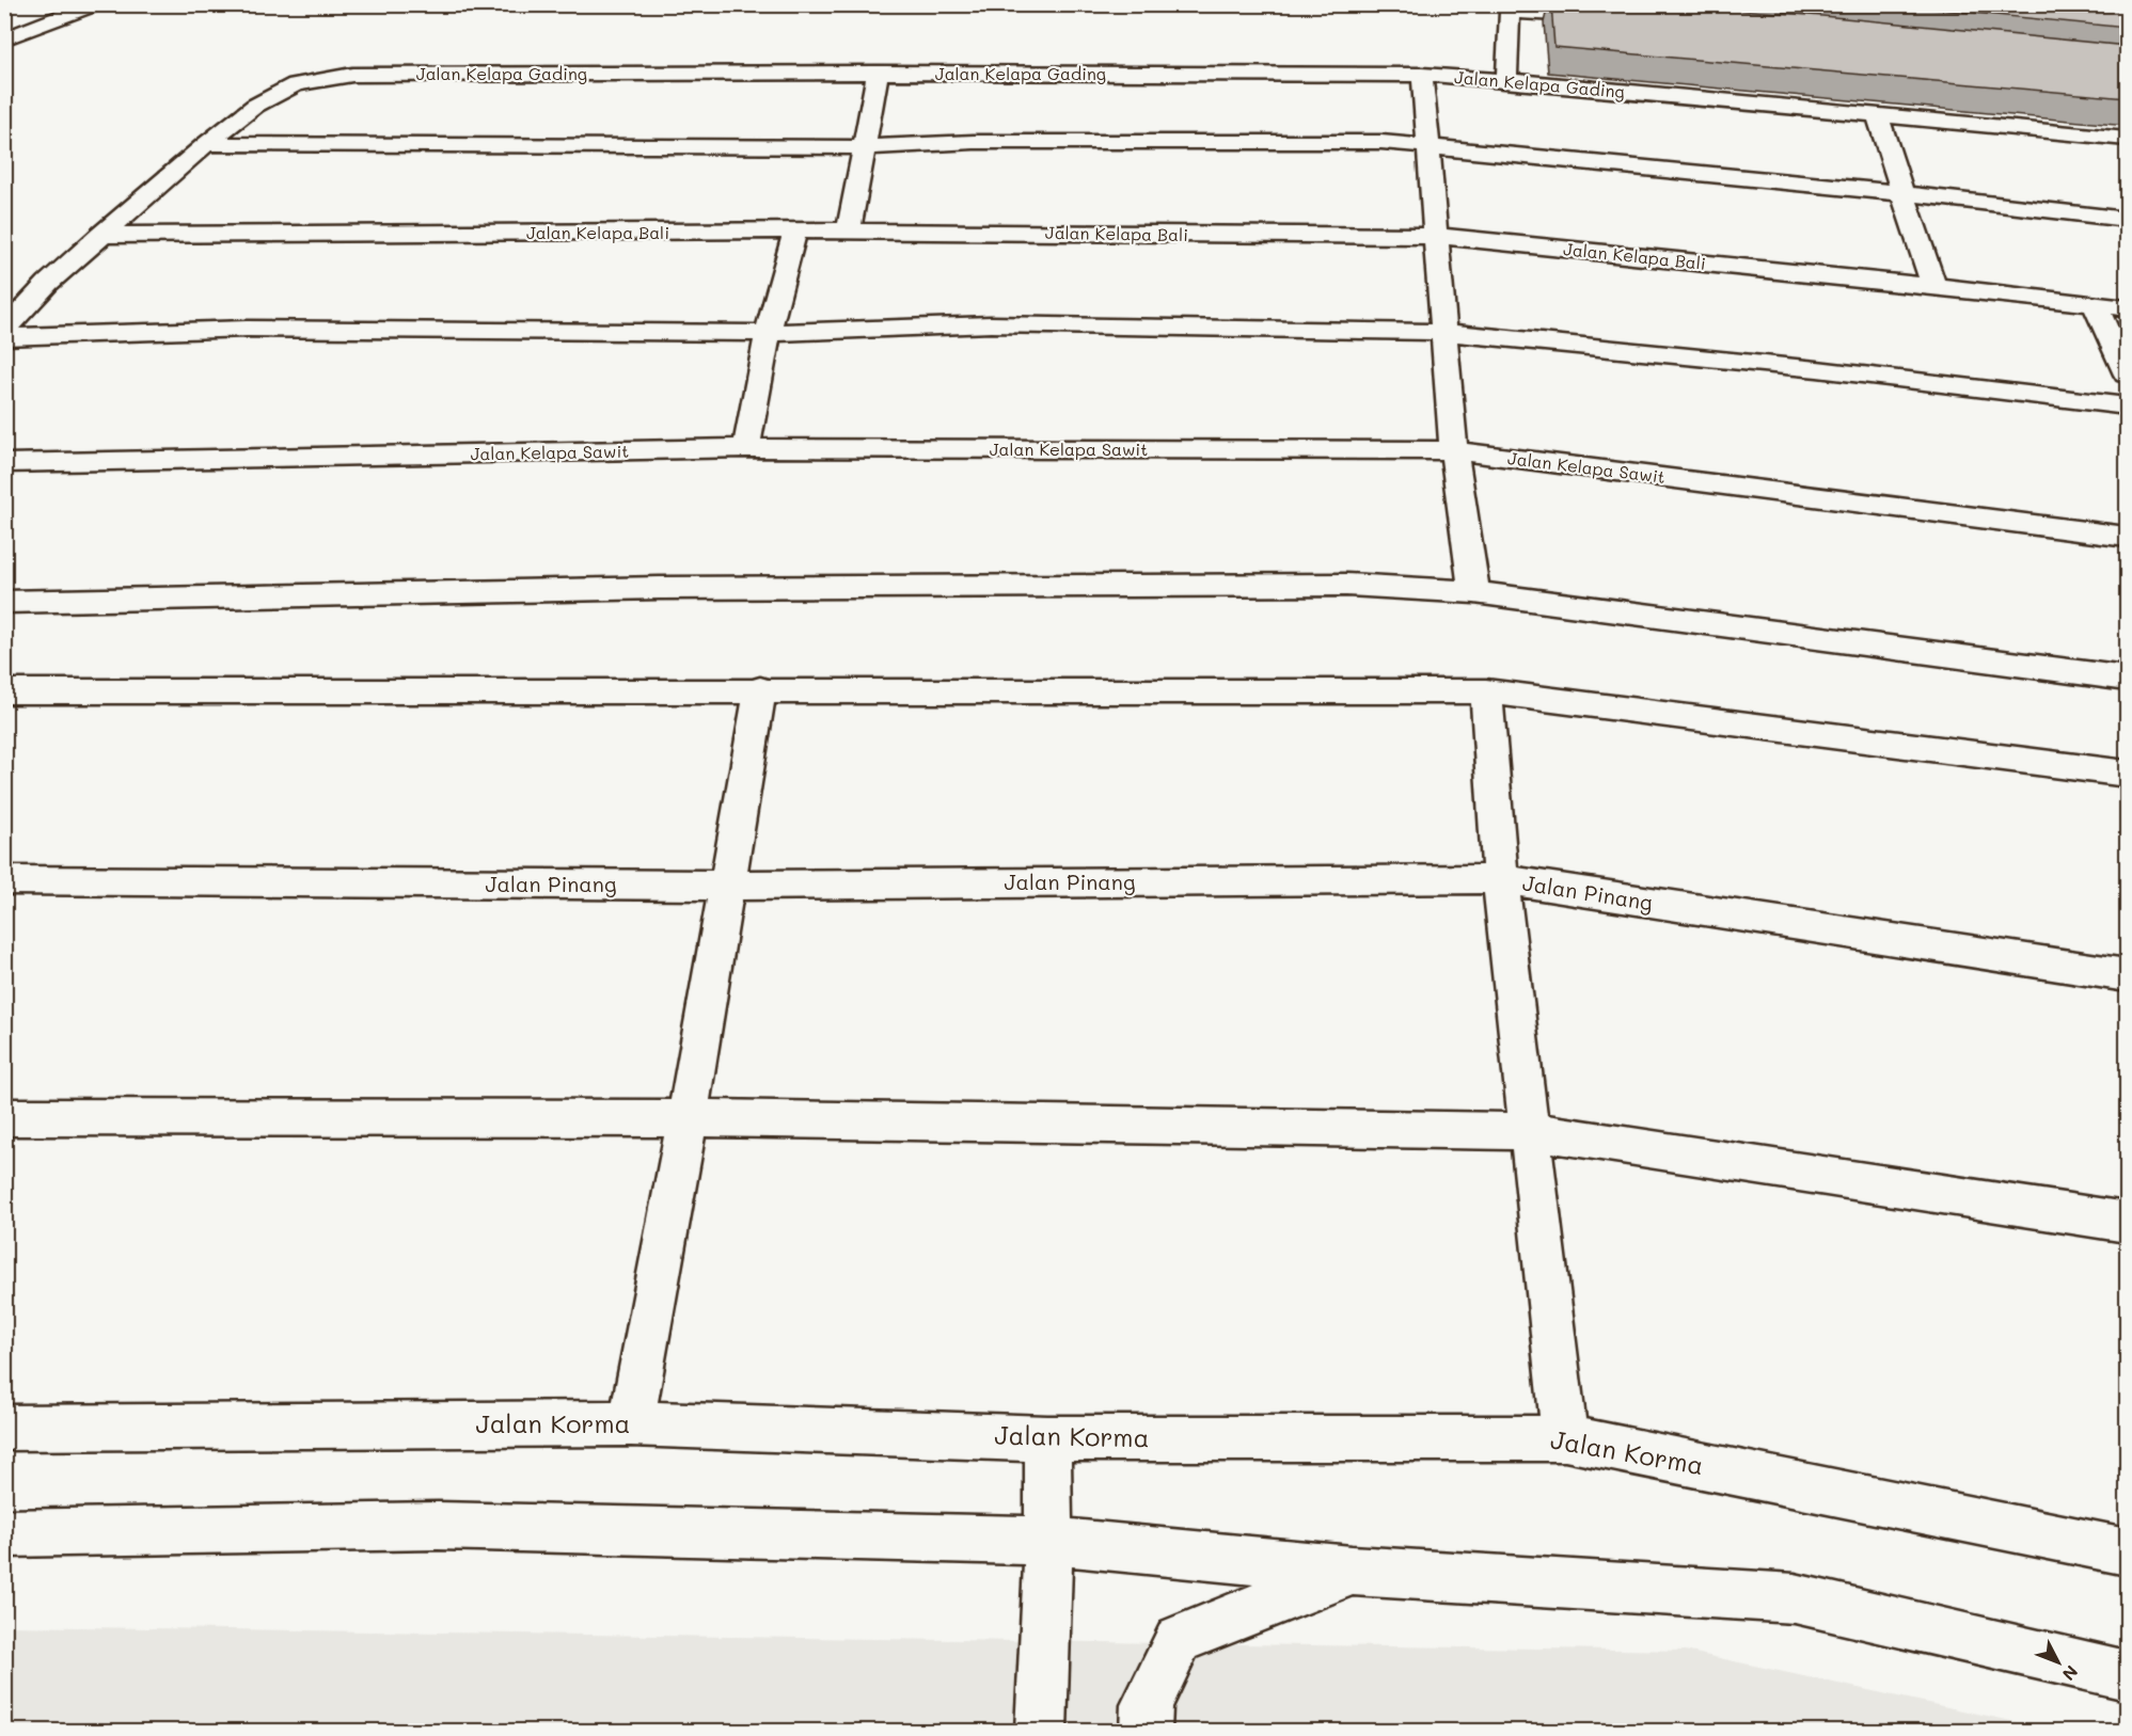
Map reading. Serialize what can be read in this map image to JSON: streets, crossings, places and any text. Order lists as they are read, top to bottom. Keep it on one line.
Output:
{"streets":{"street":["Jalan Kelapa Gading","Jalan Kelapa Bali","Jalan Kelapa Sawit","Jalan Pinang","Jalan Korma"]},"crossings":[["Jalan Kelapa Gading","Jalan Kelapa Bali"]],"north":"bottom right"}
